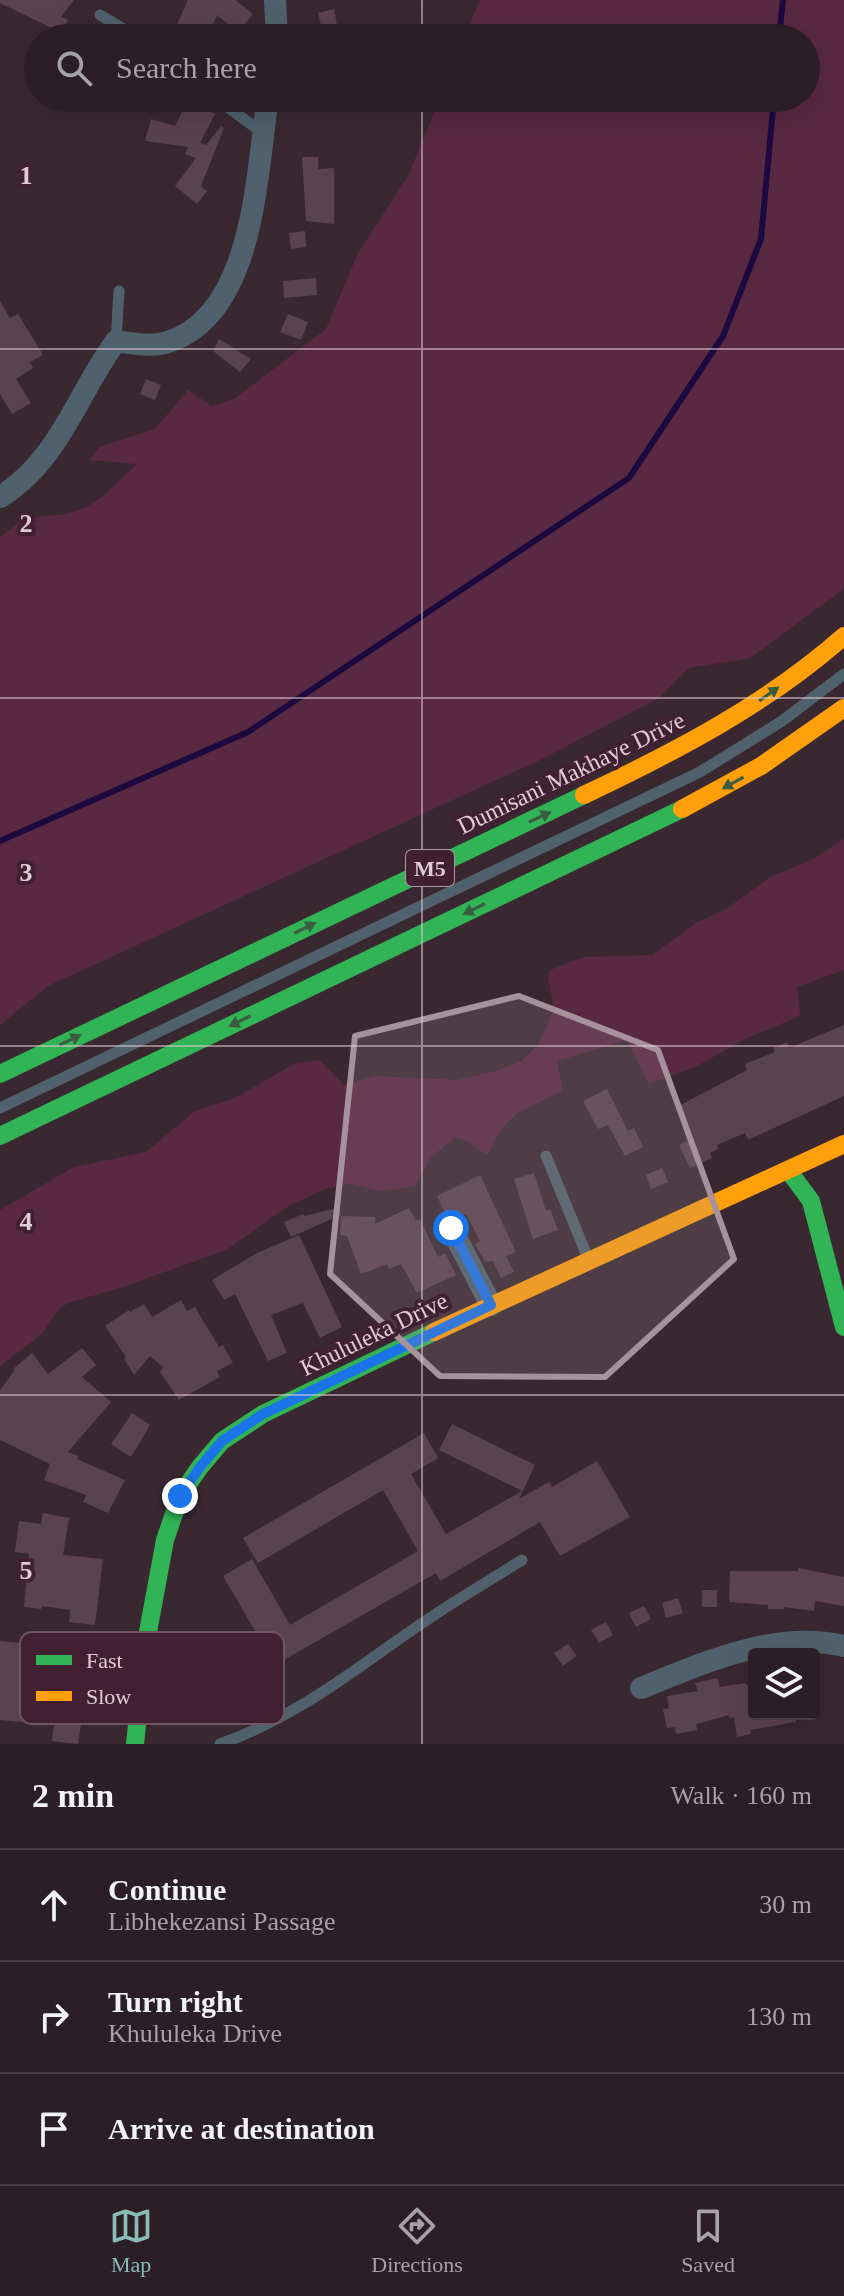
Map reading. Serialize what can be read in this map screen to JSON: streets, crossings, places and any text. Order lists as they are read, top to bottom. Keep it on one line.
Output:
{"streets":{"main road":["Dumisani Makhaye Drive","M5","Khululeka Drive"]},"legend":["Fast","Slow"],"page":{"search":"Search here","heading":["2 min","Walk · 160 m"],"list":[["Continue","Libhekezansi Passage","30 m"],["Turn right","Khululeka Drive","130 m"],"Arrive at destination"],"nav":["Map","Directions","Saved"]},"grid":{"rows":["1","2","3","4","5"]}}
